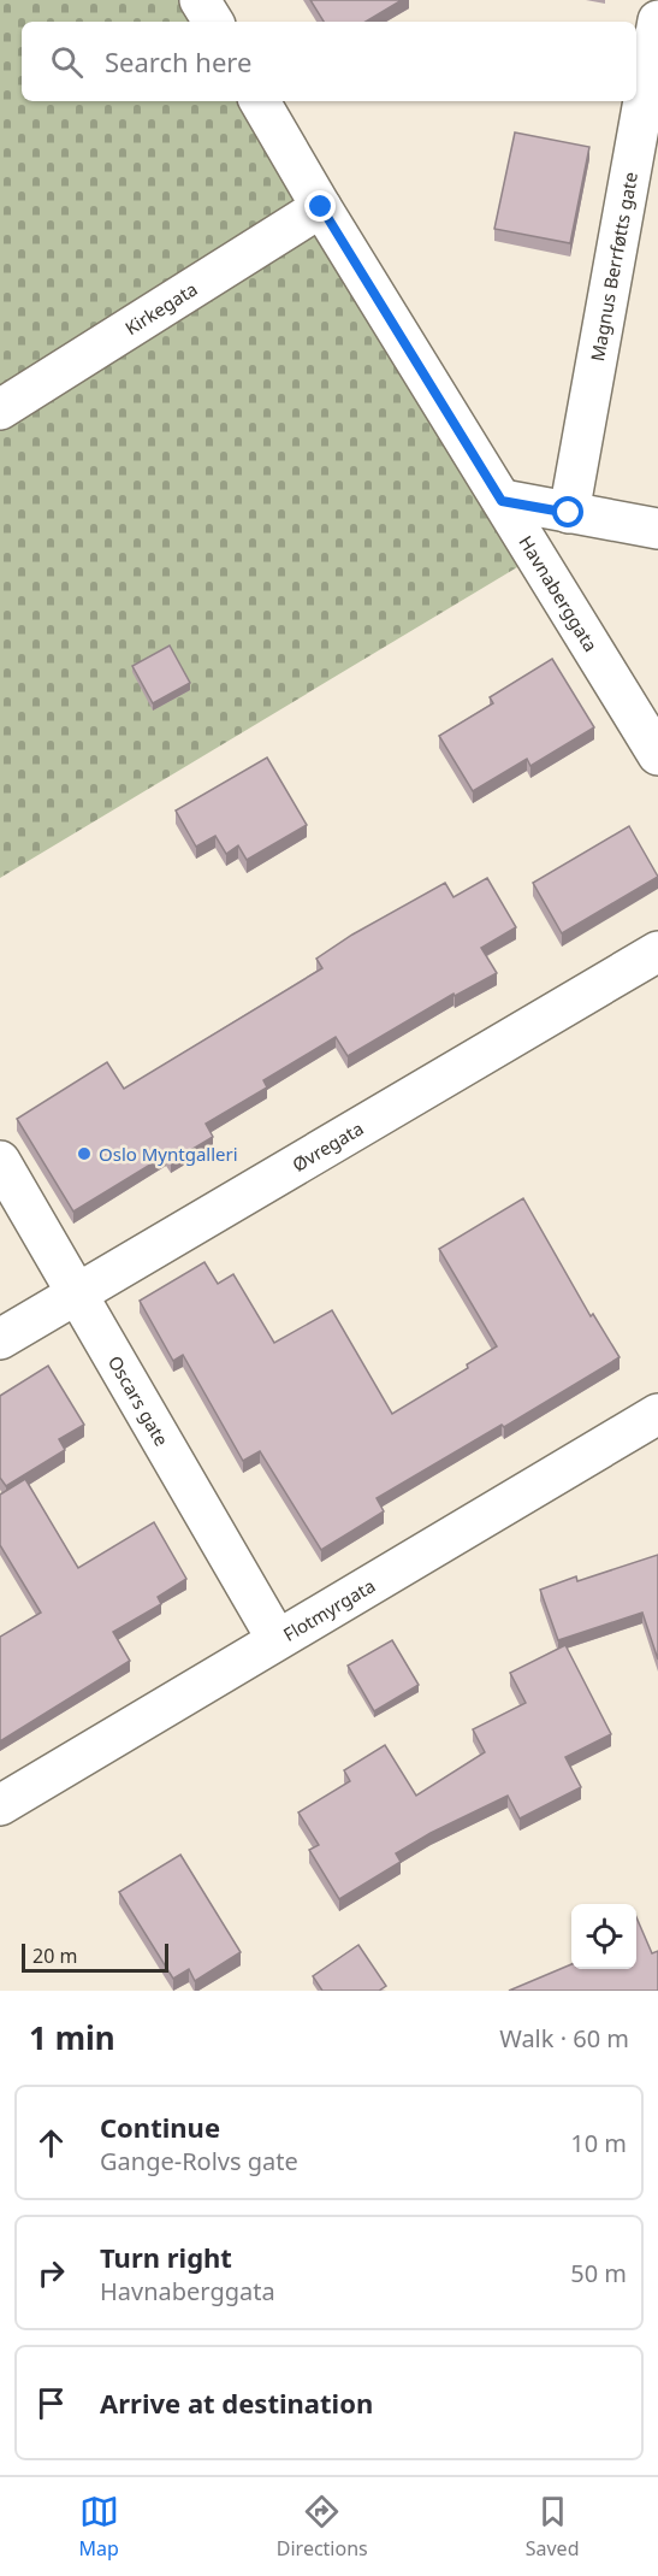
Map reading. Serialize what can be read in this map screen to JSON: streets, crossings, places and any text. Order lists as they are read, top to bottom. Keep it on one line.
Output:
{"streets":{"street":["Magnus Berrføtts gate","Kirkegata","Havnaberggata","Øvregata","Oscars gate","Flotmyrgata"]},"crossings":[["Kirkegata","Havnaberggata"],["Øvregata","Oscars gate"],["Oscars gate","Flotmyrgata"]],"places":["Oslo Myntgalleri"],"scale_bar":"20 m","page":{"search":"Search here","scale":"20 m","heading":["1 min","Walk · 60 m"],"list":[["Continue","Gange-Rolvs gate","10 m"],["Turn right","Havnaberggata","50 m"],"Arrive at destination"],"nav":["Map","Directions","Saved"]}}
